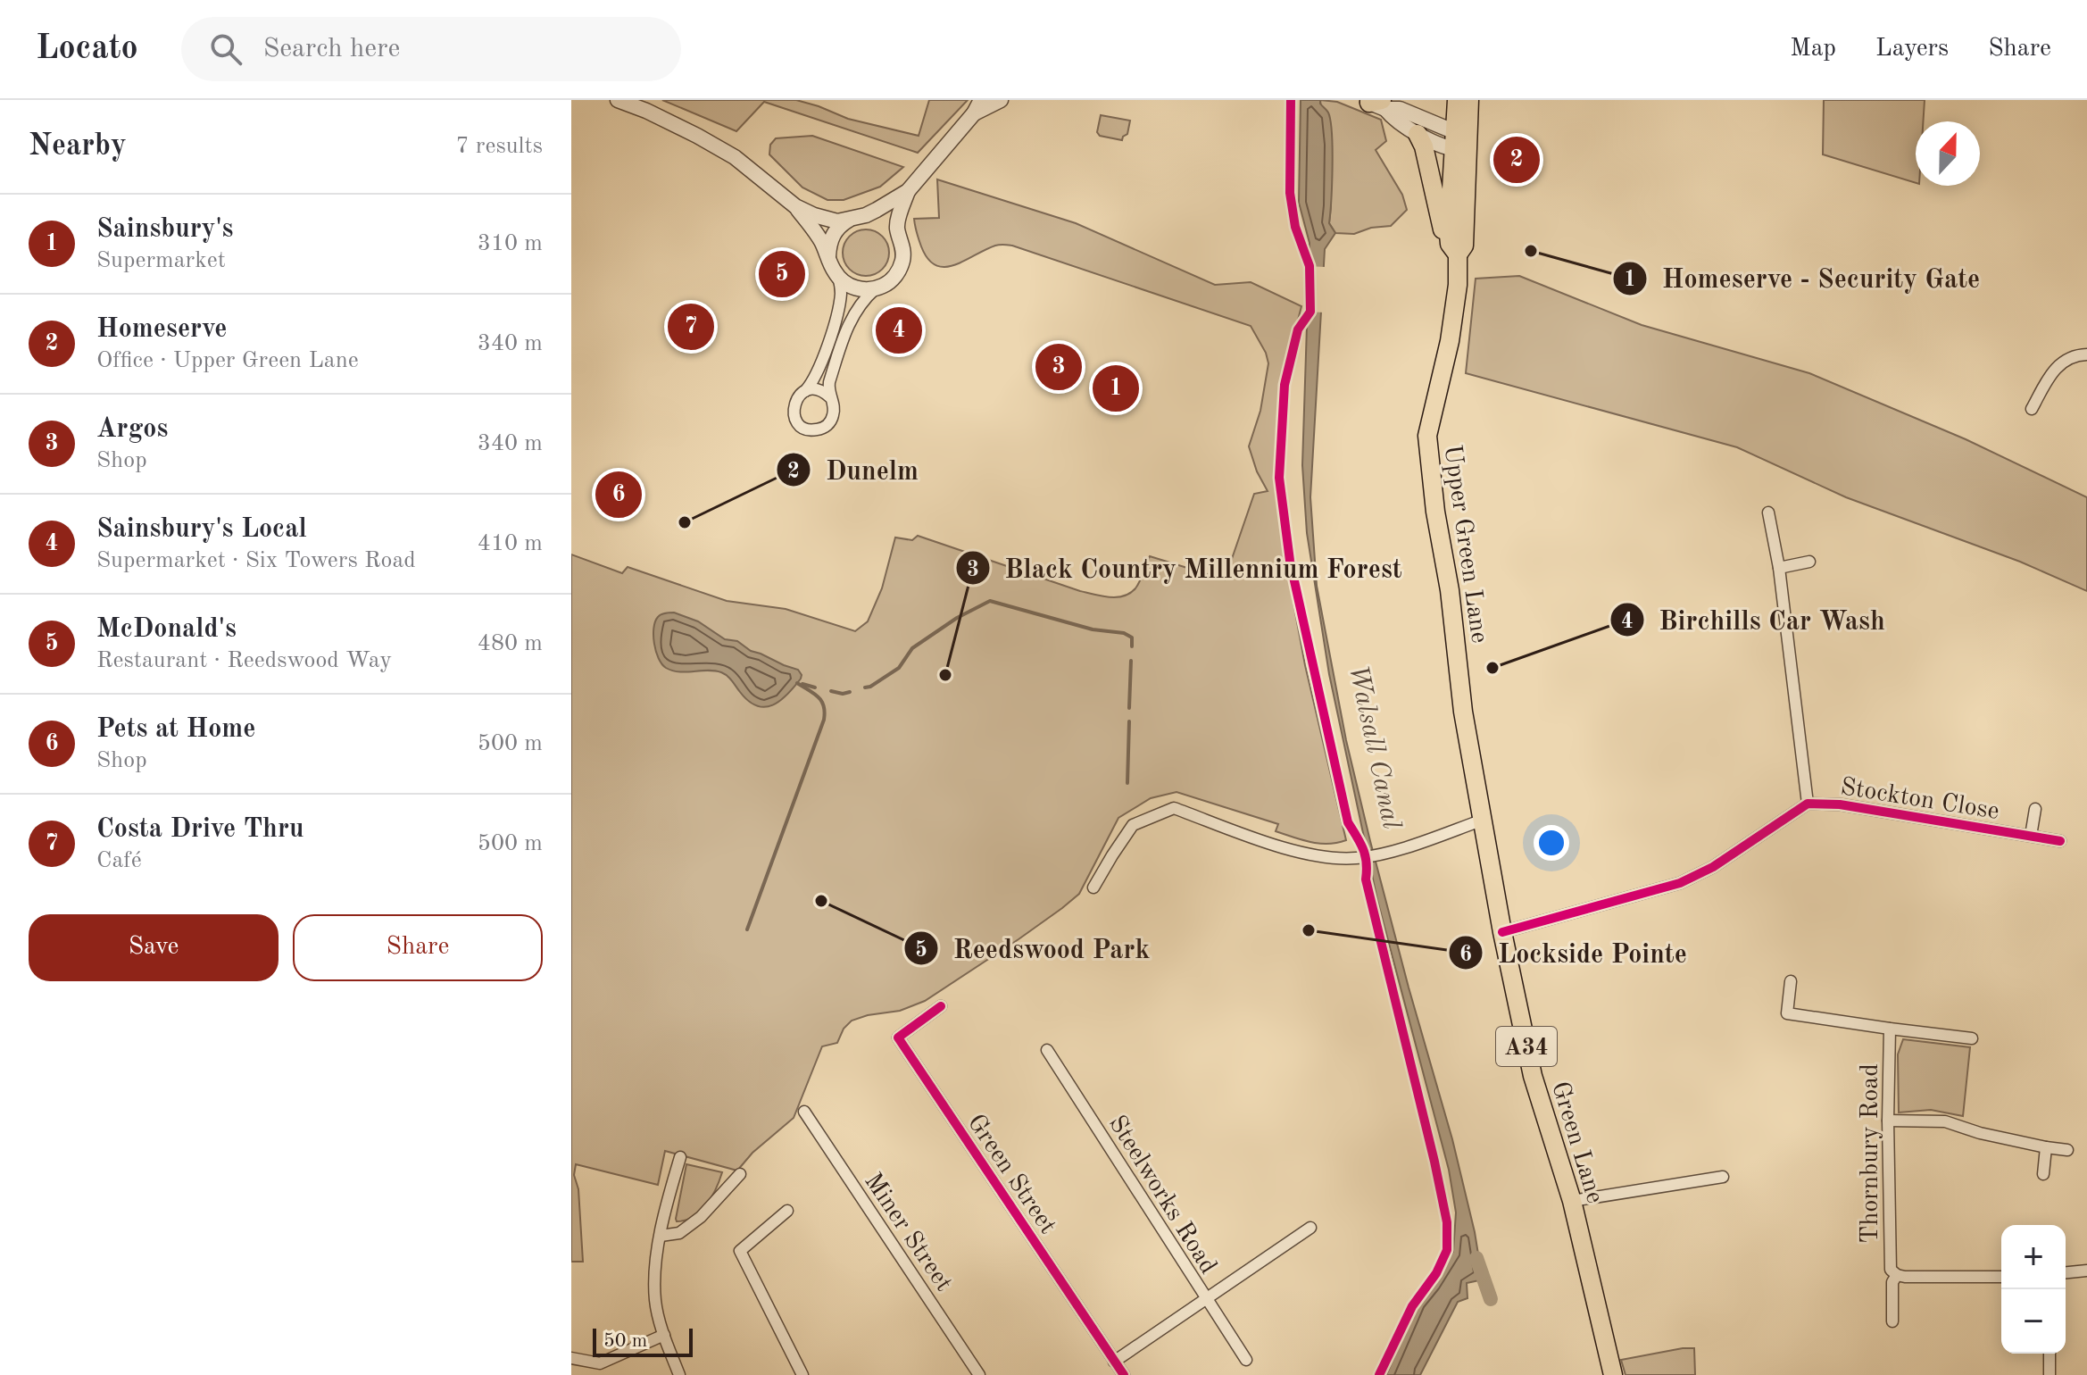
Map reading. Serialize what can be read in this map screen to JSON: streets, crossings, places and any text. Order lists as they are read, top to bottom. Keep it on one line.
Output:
{"streets":{"highway":["Upper Green Lane","A34","Green Lane"],"street":["Stockton Close","Thornbury Road","Green Street","Steelworks Road","Miner Street"]},"crossings":[["Upper Green Lane","A34"],["Upper Green Lane","Green Lane"],["Stockton Close","Green Lane"]],"water":["Walsall Canal"],"places":["Homeserve - Security Gate","Dunelm","Birchills Car Wash","Black Country Millennium Forest","Reedswood Park","Lockside Pointe"],"scale_bar":"50 m","north":"top","page":{"header":"Locato","search":"Search here","nav":["Map","Layers","Share"],"heading":["Nearby","7 results"],"pins":["2","5","7","4","3","1","6"],"list":[{"mark":"1","name":"Sainsbury's","note":"Supermarket","value":"310 m"},{"mark":"2","name":"Homeserve","note":"Office · Upper Green Lane","value":"340 m"},{"mark":"3","name":"Argos","note":"Shop","value":"340 m"},{"mark":"4","name":"Sainsbury's Local","note":"Supermarket · Six Towers Road","value":"410 m"},{"mark":"5","name":"McDonald's","note":"Restaurant · Reedswood Way","value":"480 m"},{"mark":"6","name":"Pets at Home","note":"Shop","value":"500 m"},{"mark":"7","name":"Costa Drive Thru","note":"Café","value":"500 m"}],"buttons":["Save","Share"],"map_buttons":["+","−"],"scale":"50 m"}}
